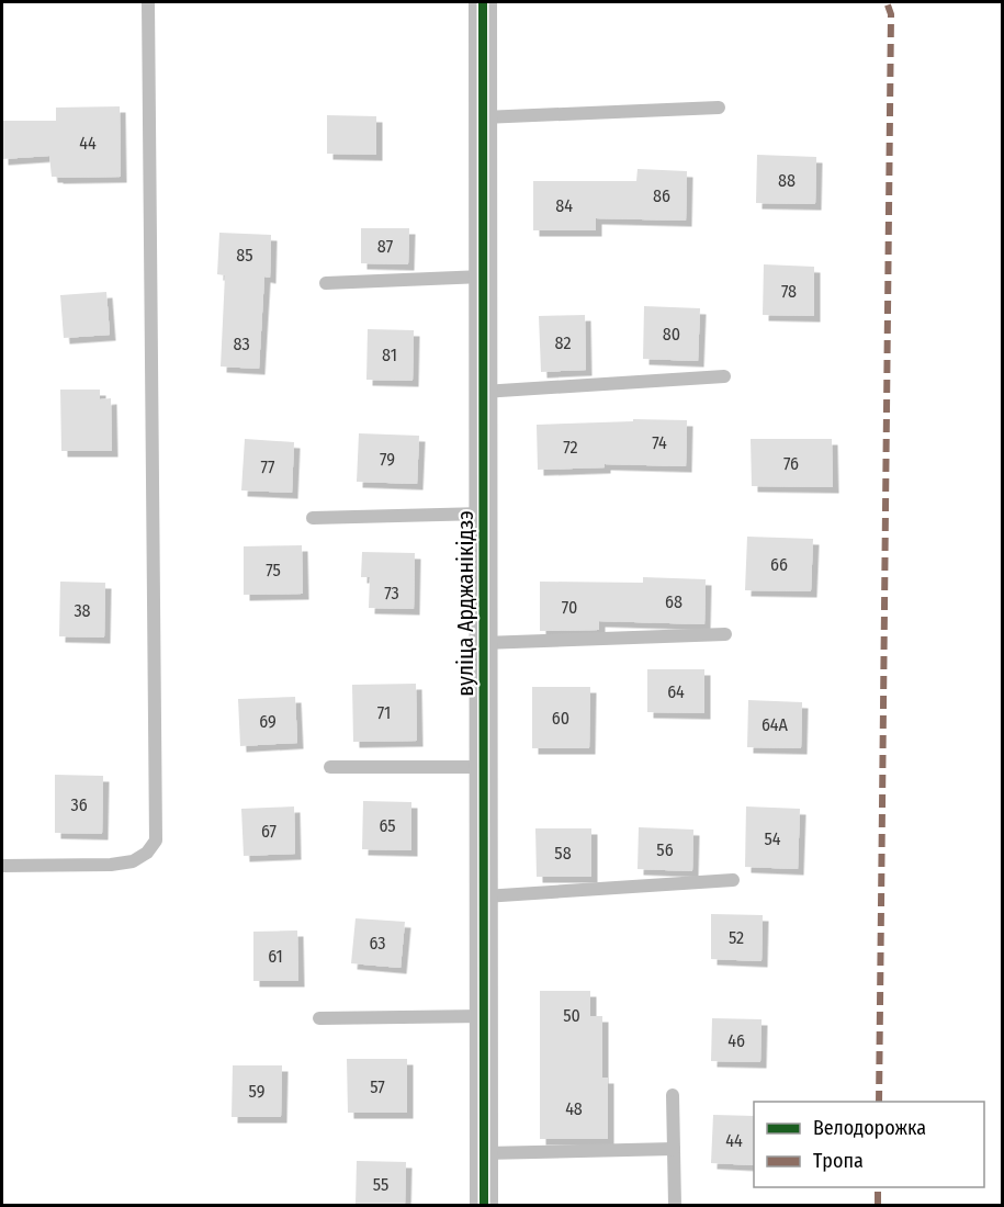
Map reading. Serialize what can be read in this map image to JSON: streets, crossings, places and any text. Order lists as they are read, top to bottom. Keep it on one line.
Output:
{"streets":{"street":["вуліца Арджанікідзэ"]},"house_numbers":["44","88","86","84","87","85","78","80","82","83","81","74","72","79","76","77","66","75","73","68","70","38","64","71","60","69","64А","36","65","67","54","56","58","52","63","61","50","46","57","59","48","44","55"],"legend":["Велодорожка","Тропа"]}
